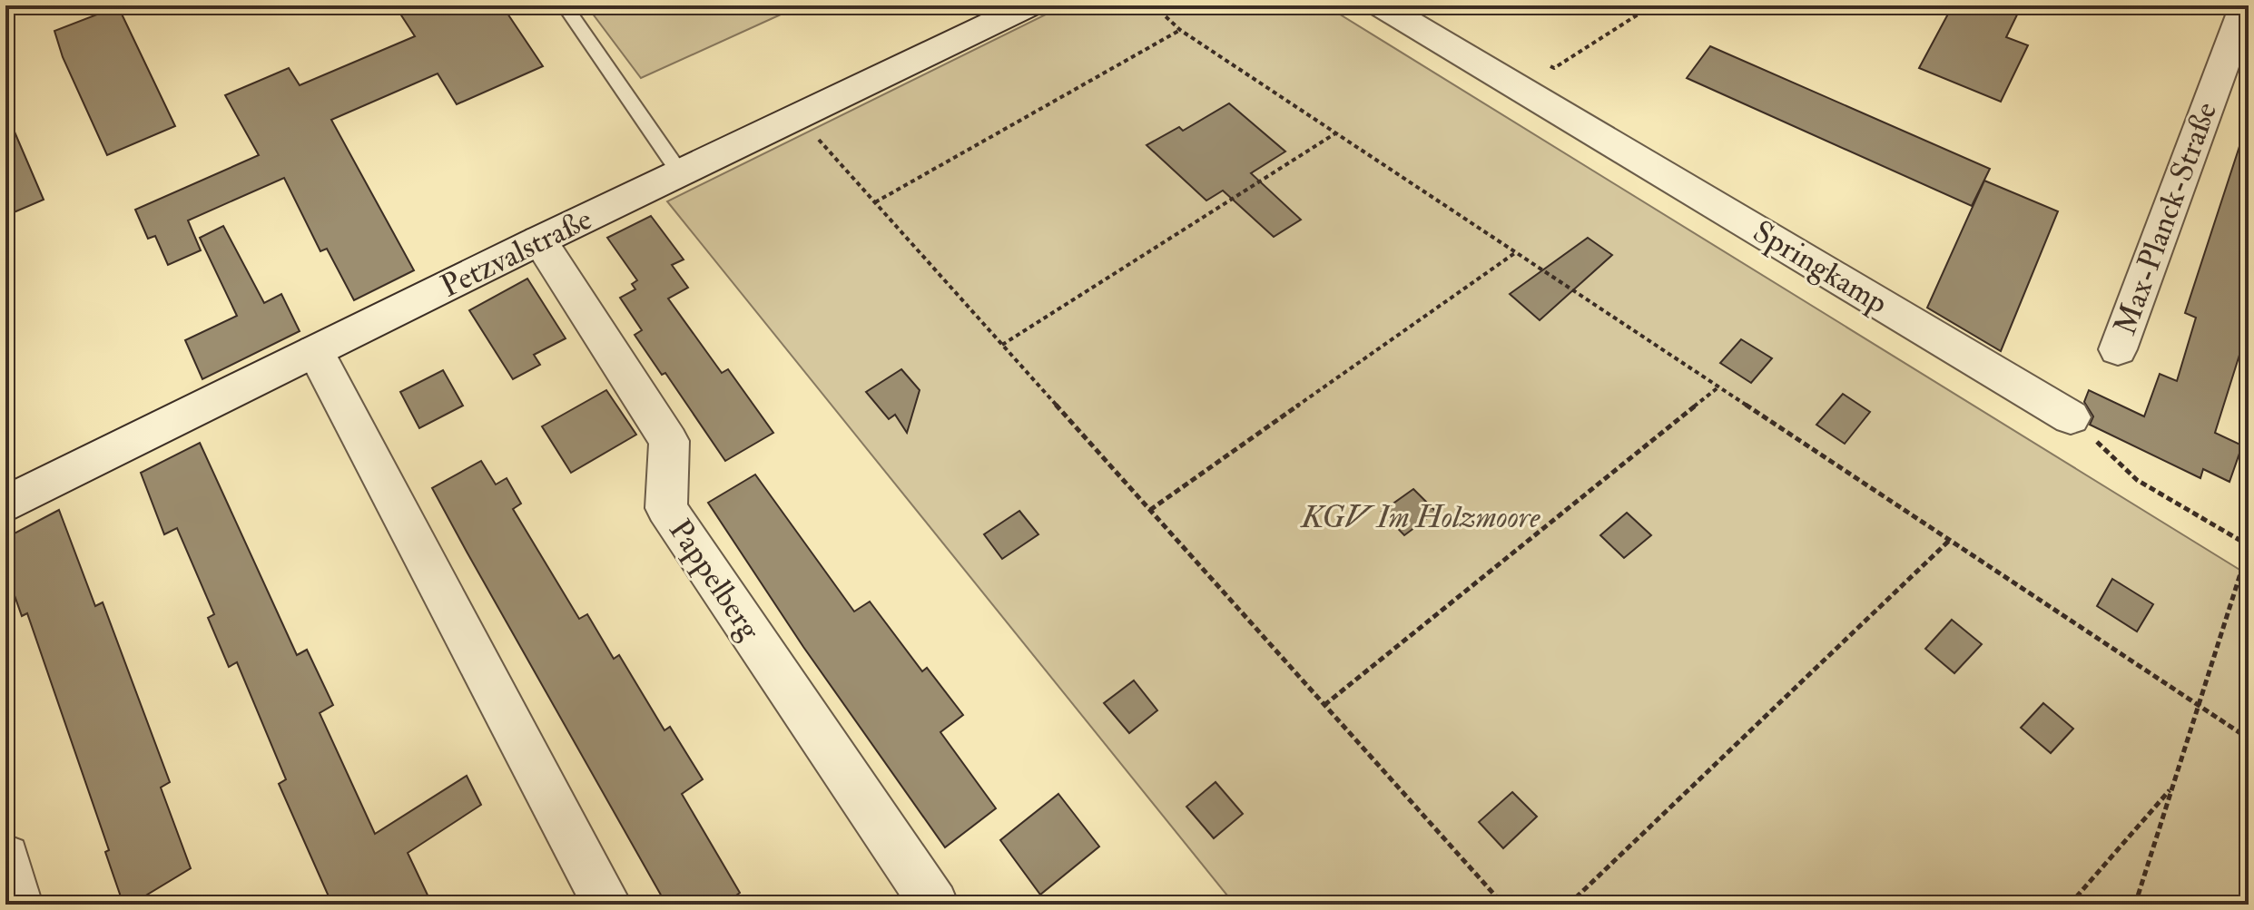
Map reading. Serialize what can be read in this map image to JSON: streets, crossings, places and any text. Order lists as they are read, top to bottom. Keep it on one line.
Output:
{"streets":{"street":["Max-Planck-Straße","Petzvalstraße","Springkamp","Pappelberg"]},"crossings":[["Petzvalstraße","Pappelberg"]],"parks":["KGV Im Holzmoore"]}
